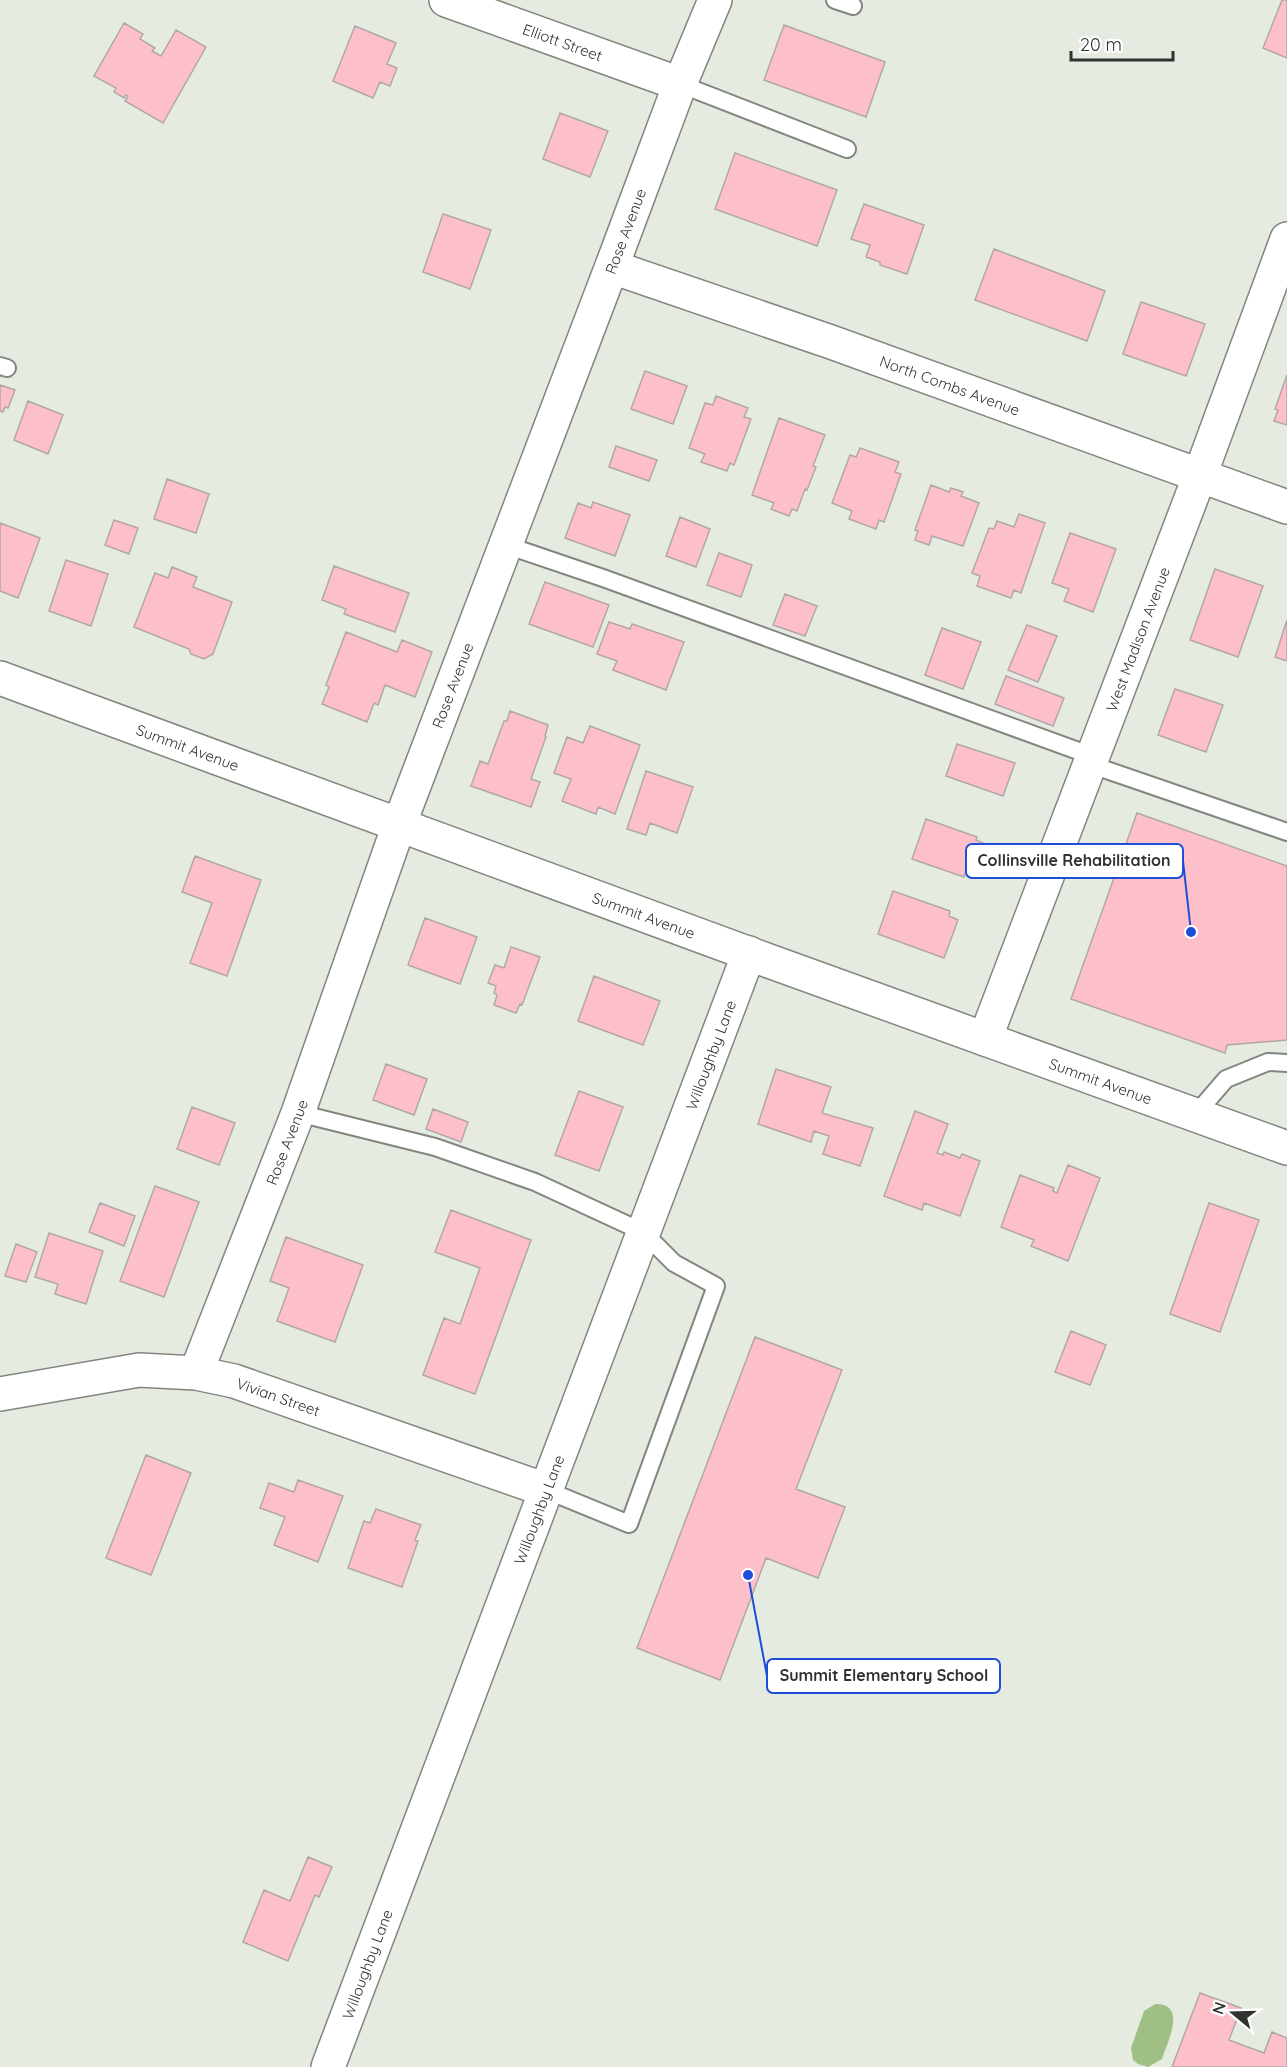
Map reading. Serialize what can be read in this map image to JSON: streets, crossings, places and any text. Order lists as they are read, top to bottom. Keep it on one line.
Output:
{"streets":{"street":["Elliott Street","Rose Avenue","North Combs Avenue","West Madison Avenue","Summit Avenue","Willoughby Lane","Vivian Street"]},"crossings":[["Elliott Street","Rose Avenue"],["Rose Avenue","North Combs Avenue"],["Rose Avenue","Summit Avenue"],["Rose Avenue","Vivian Street"],["North Combs Avenue","West Madison Avenue"],["West Madison Avenue","Summit Avenue"],["Summit Avenue","Willoughby Lane"],["Willoughby Lane","Vivian Street"]],"places":["Collinsville Rehabilitation","Summit Elementary School"],"scale_bar":"20 m","north":"left"}
